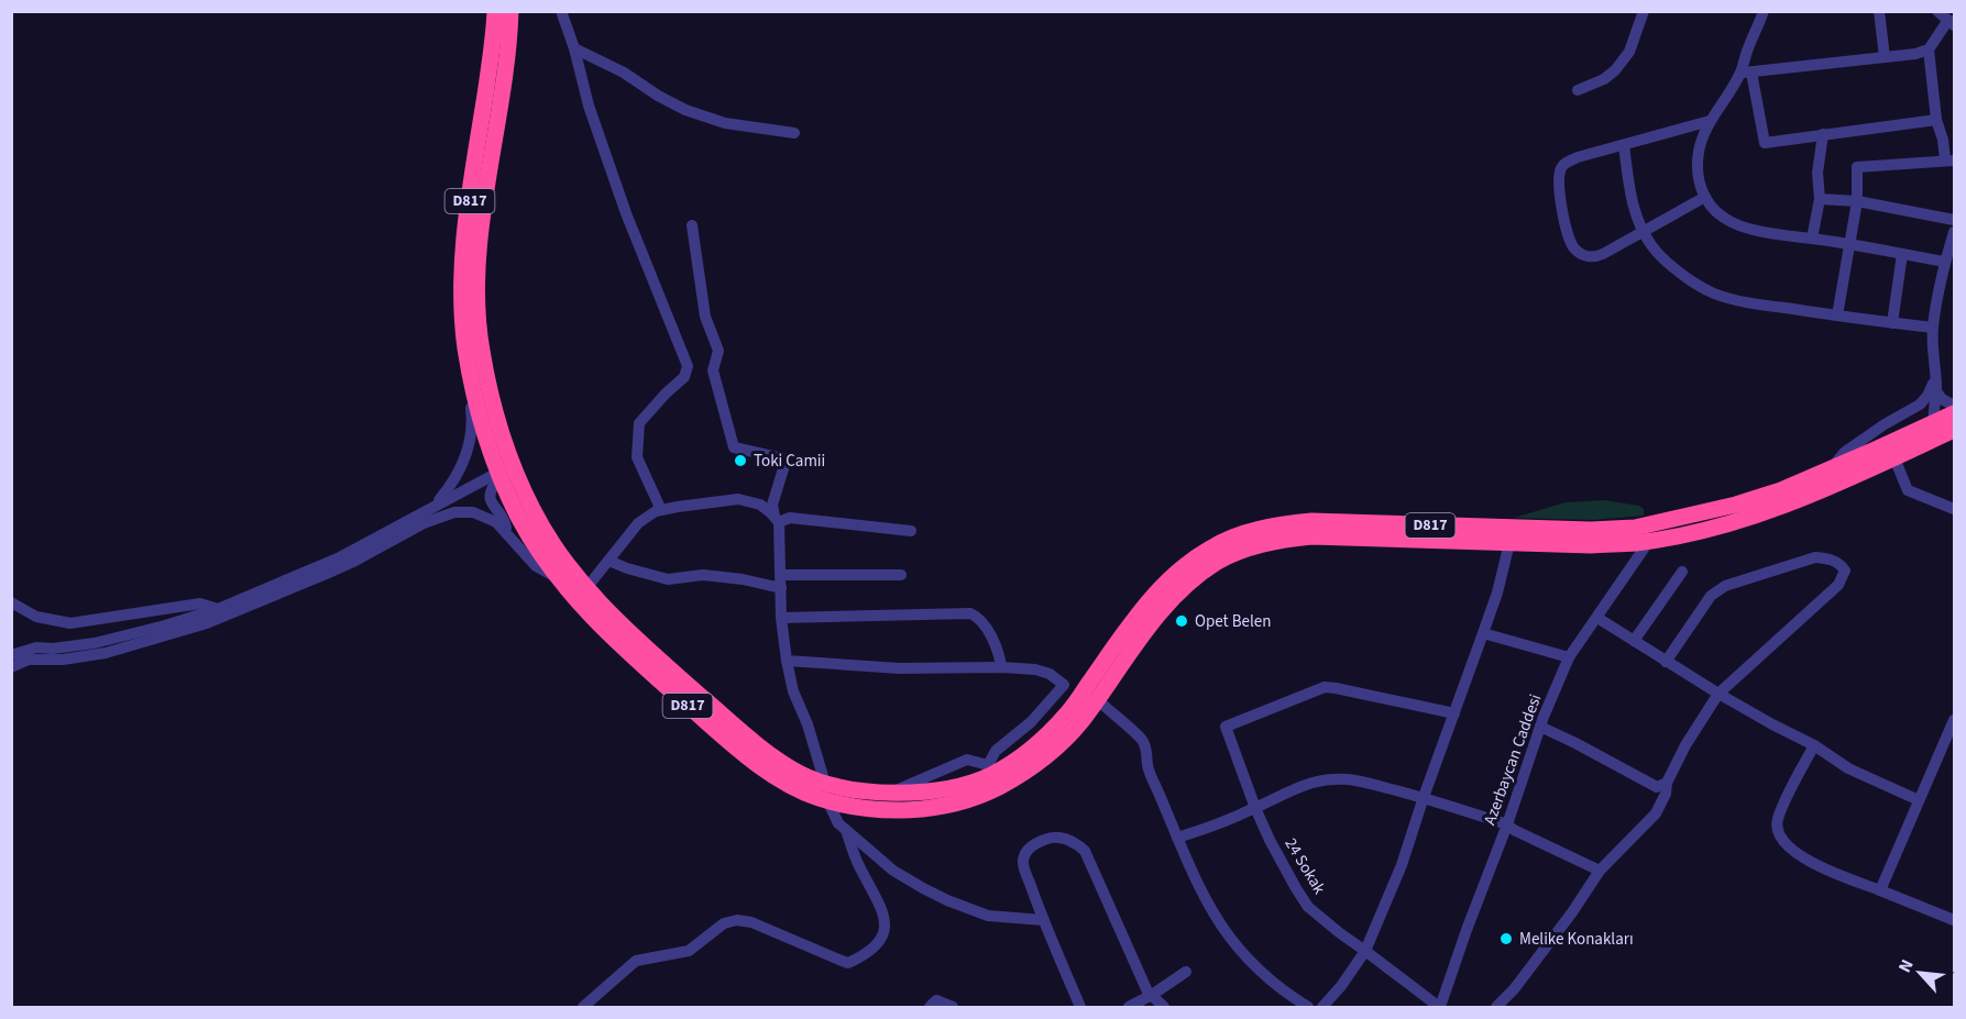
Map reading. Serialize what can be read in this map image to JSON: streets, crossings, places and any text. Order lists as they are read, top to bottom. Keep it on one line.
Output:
{"streets":{"highway":["D817"],"street":["Azerbaycan Caddesi","24 Sokak"]},"crossings":[["D817","Azerbaycan Caddesi"],["Azerbaycan Caddesi","24 Sokak"]],"places":["Toki Camii","Opet Belen","Melike Konakları"],"north":"top left"}
